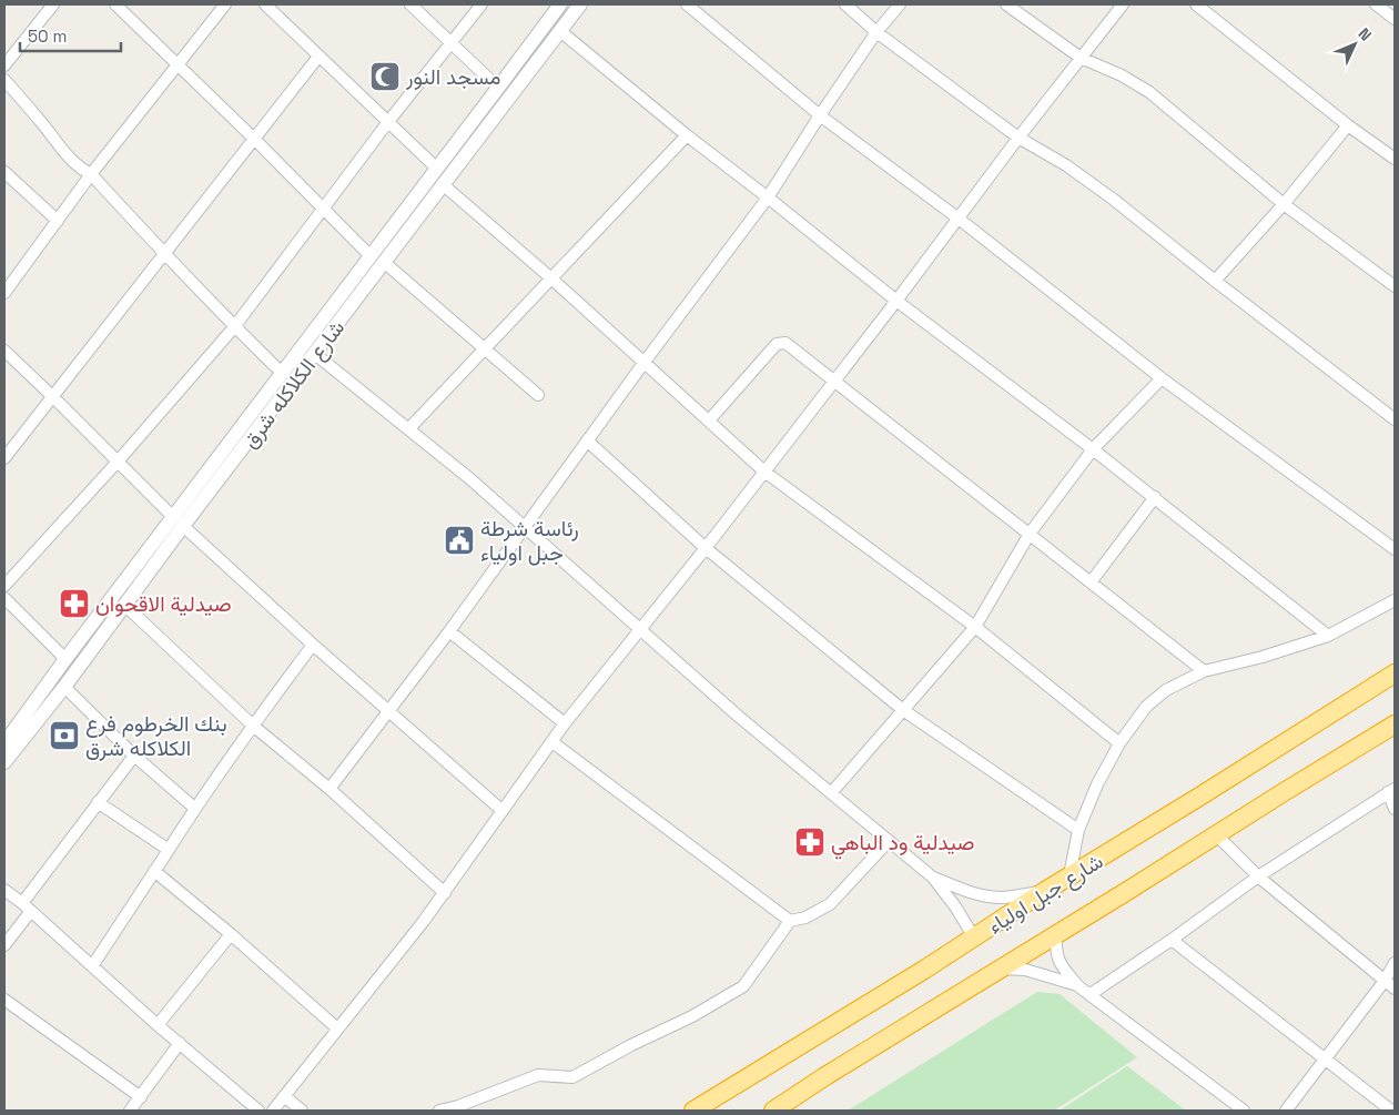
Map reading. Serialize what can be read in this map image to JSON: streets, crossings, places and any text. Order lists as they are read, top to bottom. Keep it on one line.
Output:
{"streets":{"highway":["شارع جبل اولياء"],"street":["شارع الكلاكله شرق"]},"places":{"mosque":["مسجد النور"],"public building":["رئاسة شرطة جبل اولياء"],"pharmacy":["صيدلية الاقحوان","صيدلية ود الباهي"],"bank":["بنك الخرطوم فرع الكلاكله شرق"]},"scale_bar":"50 m","north":"top right"}
